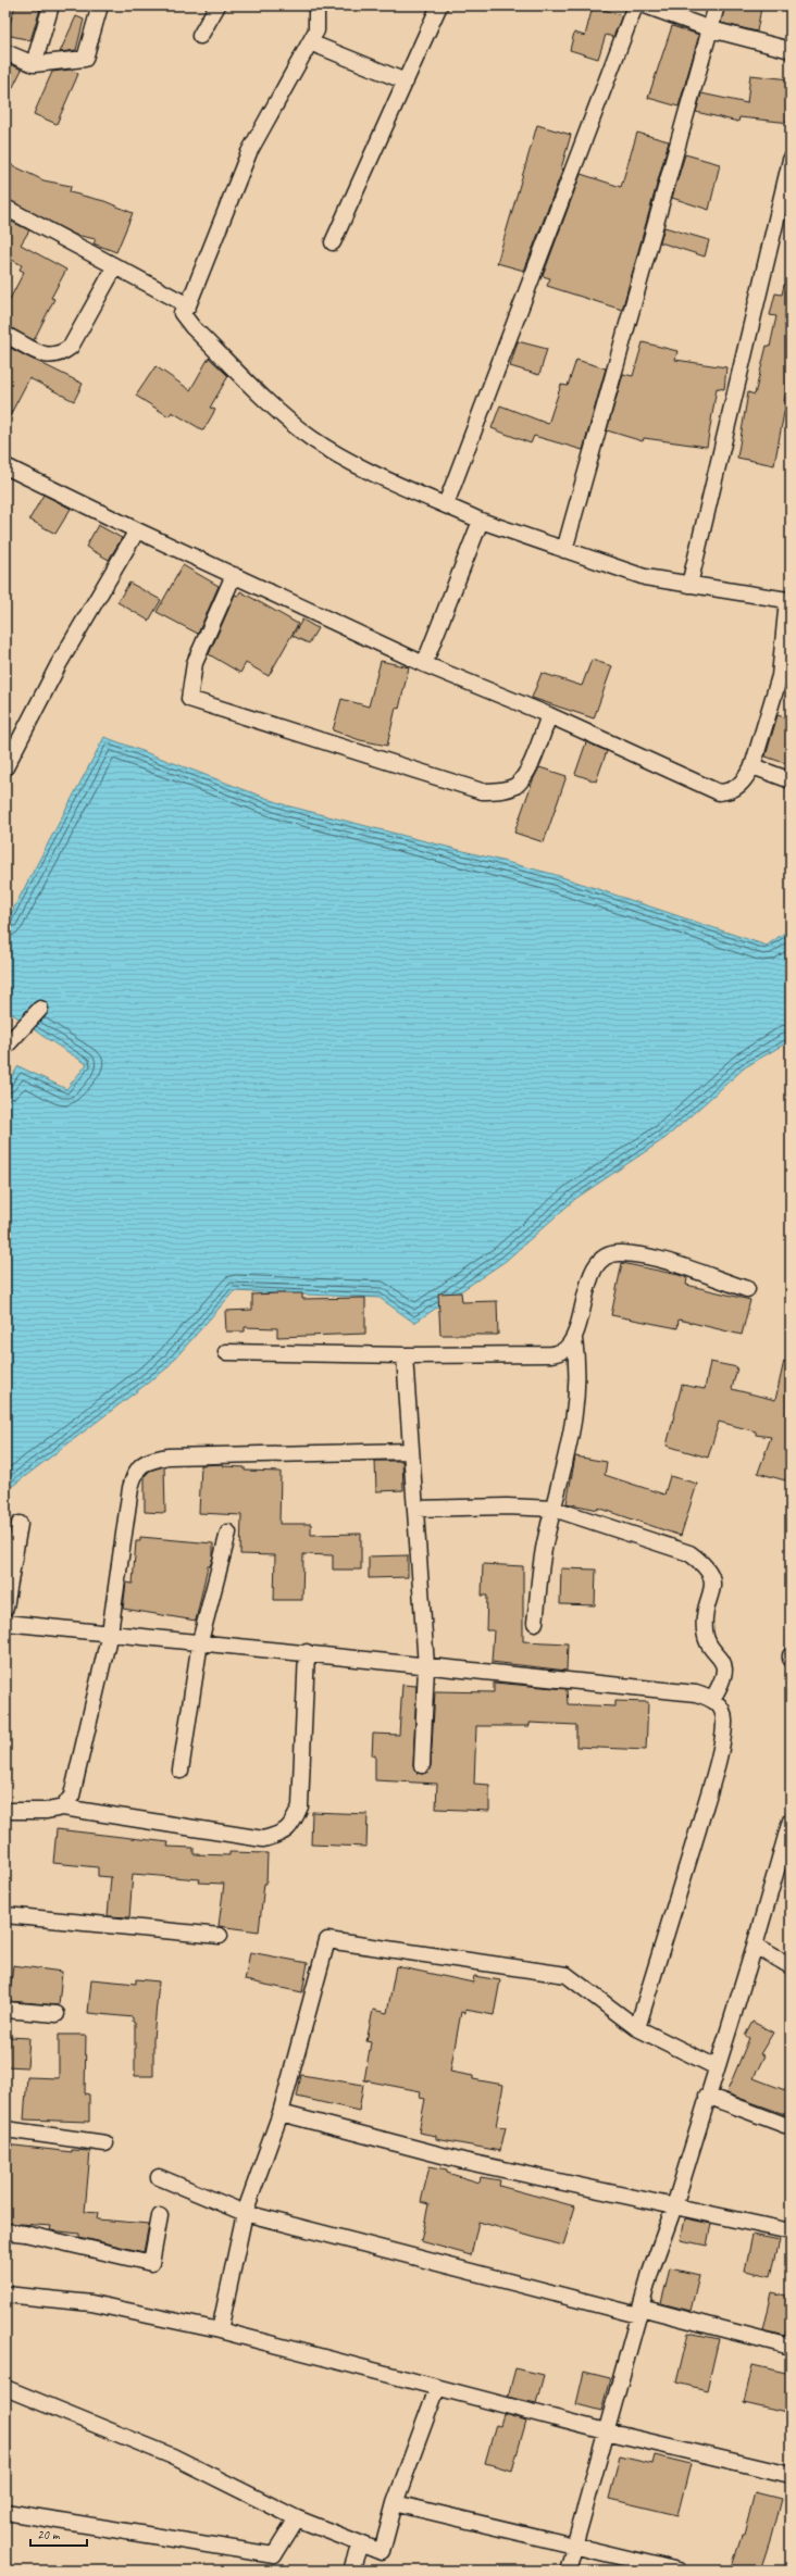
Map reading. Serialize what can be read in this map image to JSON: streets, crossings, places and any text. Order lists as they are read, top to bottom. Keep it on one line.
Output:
{"scale_bar":"20 m"}
